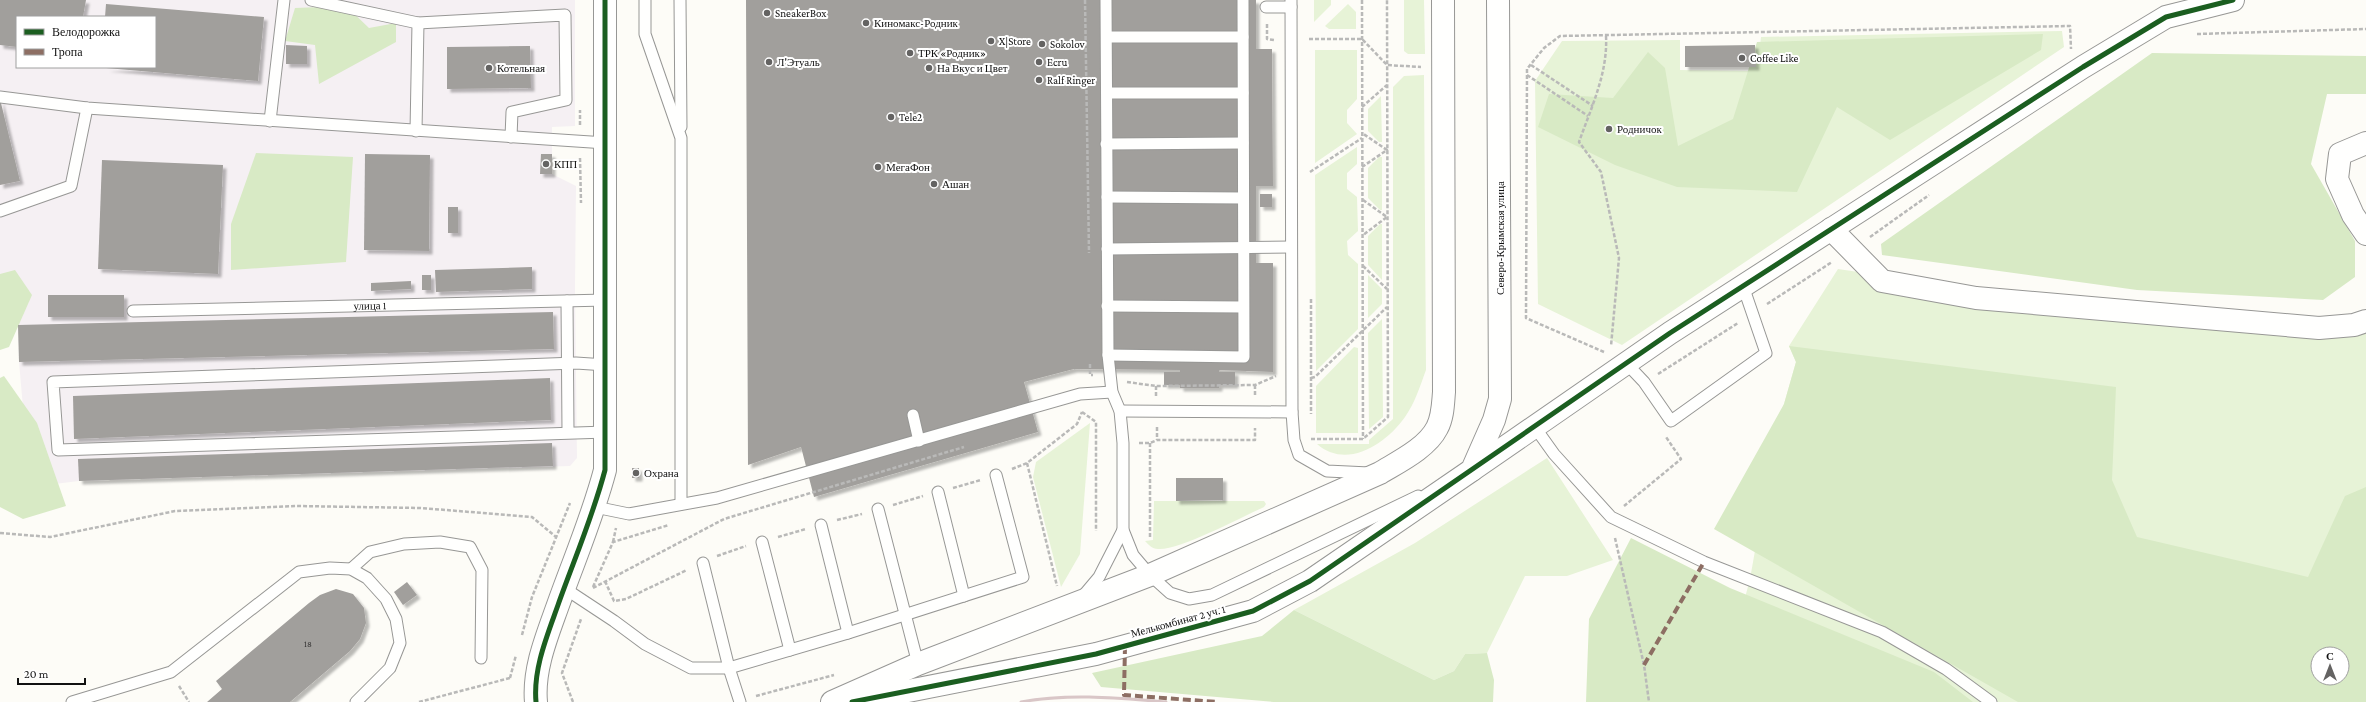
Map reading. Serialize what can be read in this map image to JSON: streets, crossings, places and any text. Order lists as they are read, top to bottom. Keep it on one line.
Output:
{"streets":{"street":["Северо-Крымская улица","Мелькомбинат 2 уч. 1"],"lane":["улица 1"]},"crossings":[["Северо-Крымская улица","Мелькомбинат 2 уч. 1"]],"places":["SneakerBox","Киномакс-Родник","X|Store","Sokolov","ТРК «Родник»","Coffee Like","Л'Этуаль","Ecru","Котельная","На Вкус и Цвет","Ralf Ringer","Tele2","Родничок","КПП","МегаФон","Ашан","Охрана"],"house_numbers":["18"],"legend":["Велодорожка","Тропа"],"scale_bar":"20 m","north":"top"}
